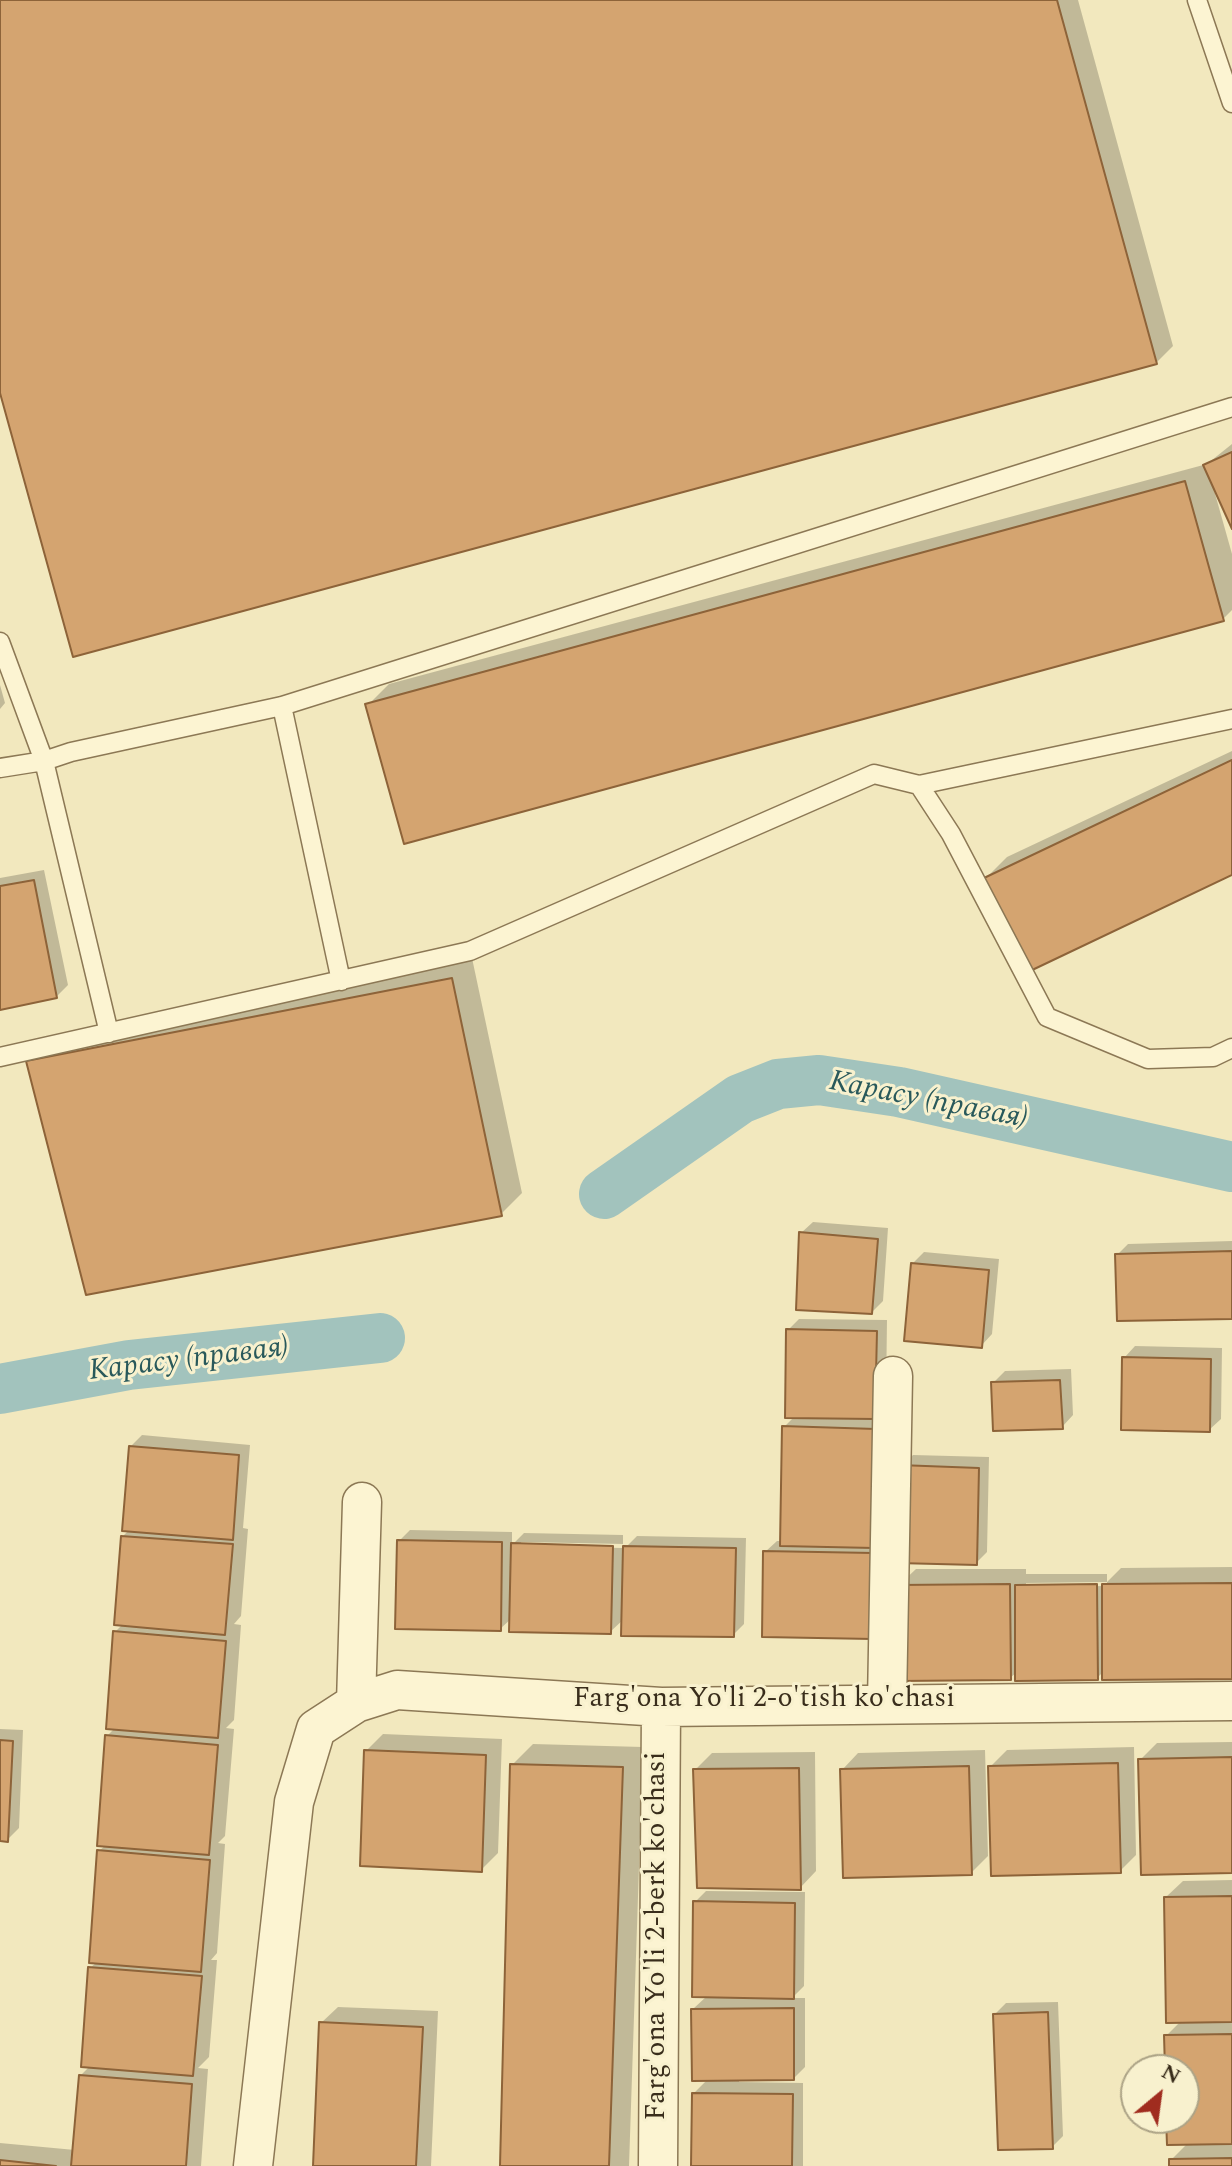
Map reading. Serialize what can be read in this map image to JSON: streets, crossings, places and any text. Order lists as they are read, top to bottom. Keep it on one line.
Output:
{"streets":{"street":["Farg'ona Yo'li 2-o'tish ko'chasi","Farg'ona Yo'li 2-berk ko'chasi"]},"crossings":[["Farg'ona Yo'li 2-o'tish ko'chasi","Farg'ona Yo'li 2-berk ko'chasi"]],"water":["Карасу (правая)"],"north":"top right"}
